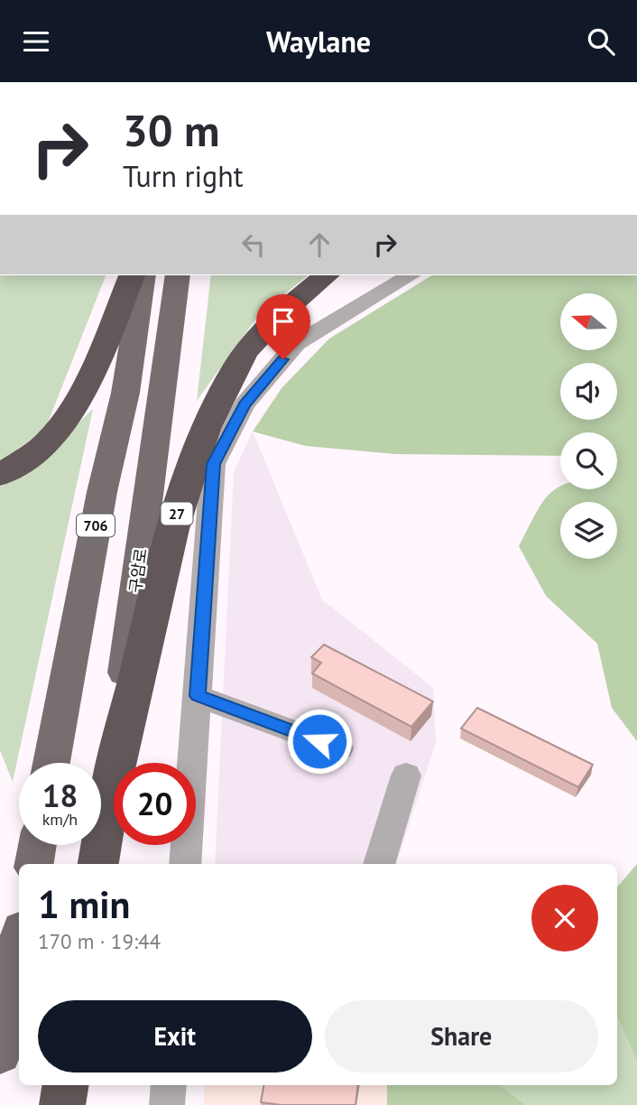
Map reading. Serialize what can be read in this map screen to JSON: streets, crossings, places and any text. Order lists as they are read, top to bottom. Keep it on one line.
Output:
{"streets":{"highway":["27","구암로"],"main road":["706"]},"crossings":[["27","구암로"]],"north":"left","page":{"header":"Waylane","turn":["30 m","Turn right"],"speed":"18 km/h","limit":"20","heading":["1 min","170 m · 19:44"],"buttons":["Exit","Share"]}}
